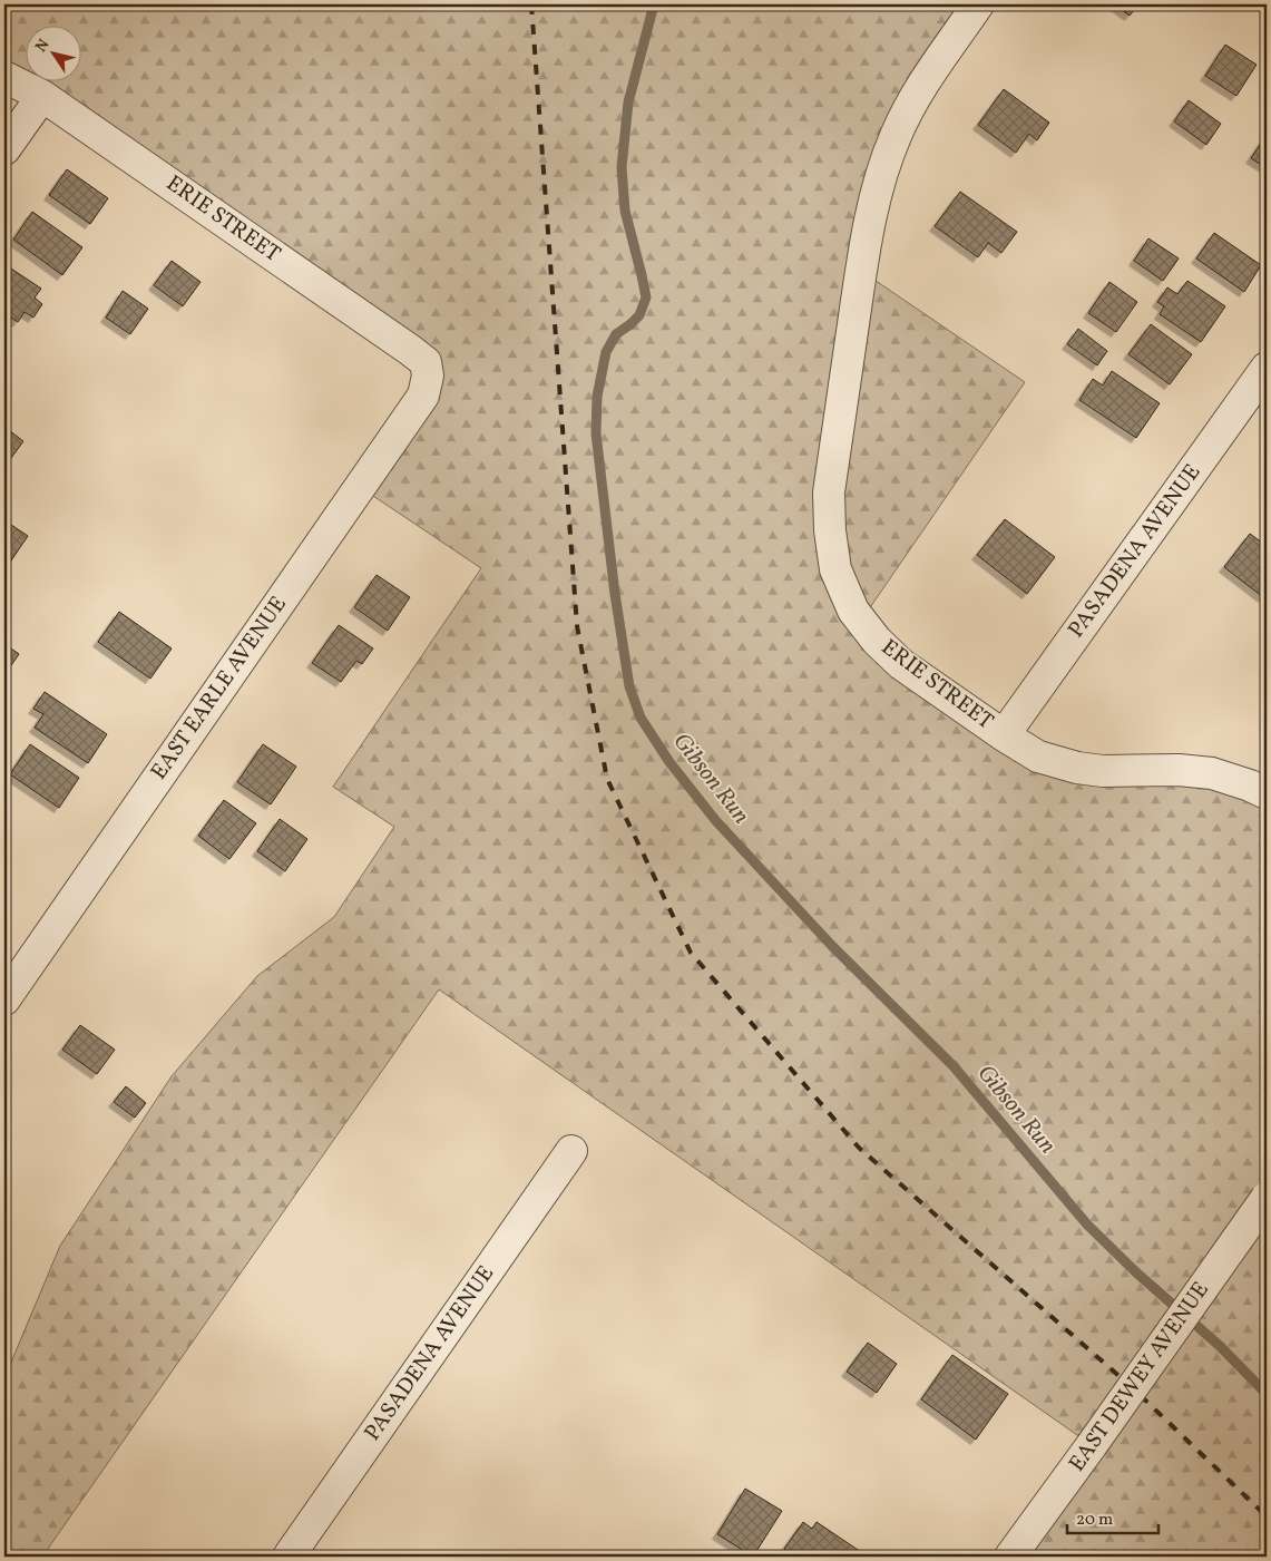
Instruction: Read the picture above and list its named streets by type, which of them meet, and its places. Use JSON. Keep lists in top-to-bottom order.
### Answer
{
  "streets": {
    "street": [
      "ERIE STREET",
      "PASADENA AVENUE",
      "EAST EARLE AVENUE",
      "EAST DEWEY AVENUE"
    ]
  },
  "crossings": [
    ["ERIE STREET", "PASADENA AVENUE"],
    ["ERIE STREET", "EAST EARLE AVENUE"]
  ],
  "water": ["Gibson Run"],
  "scale_bar": "20 m",
  "north": "top left"
}
